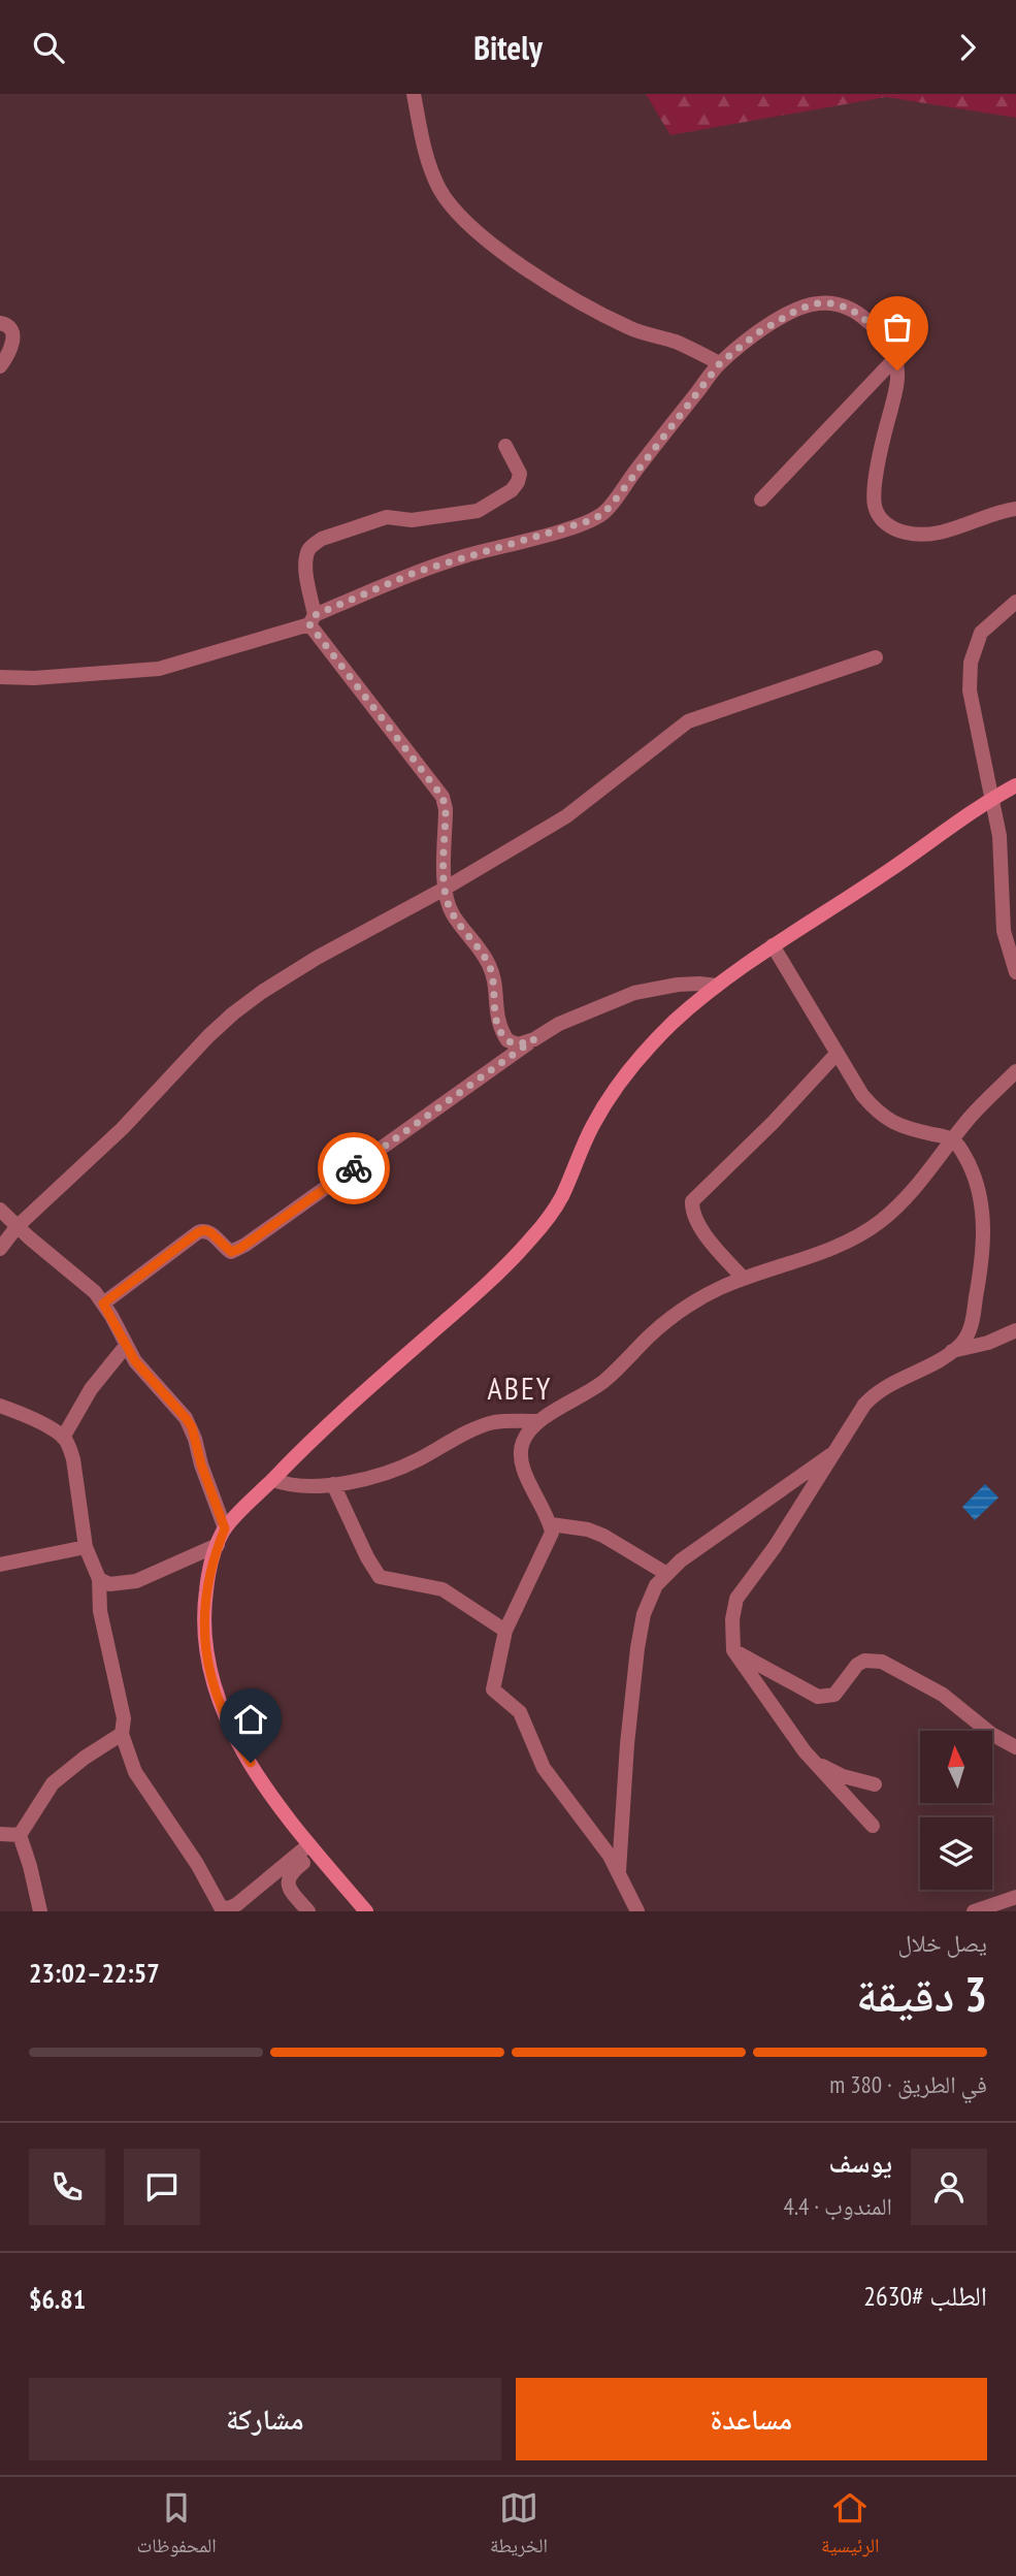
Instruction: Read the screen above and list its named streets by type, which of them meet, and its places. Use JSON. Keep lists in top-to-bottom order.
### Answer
{
  "districts": ["ABEY"],
  "north": "top",
  "page": {
    "header": "Bitely",
    "heading": ["3 دقيقة", "يصل خلال", "22:57–23:02"],
    "panel": [
      "يوسف",
      "المندوب · 4.4",
      "الطلب #2630",
      "$6.81"
    ],
    "bar": "في الطريق · 380 m",
    "buttons": ["مساعدة", "مشاركة"],
    "tabs": ["الرئيسية", "الخريطة", "المحفوظات"]
  }
}
